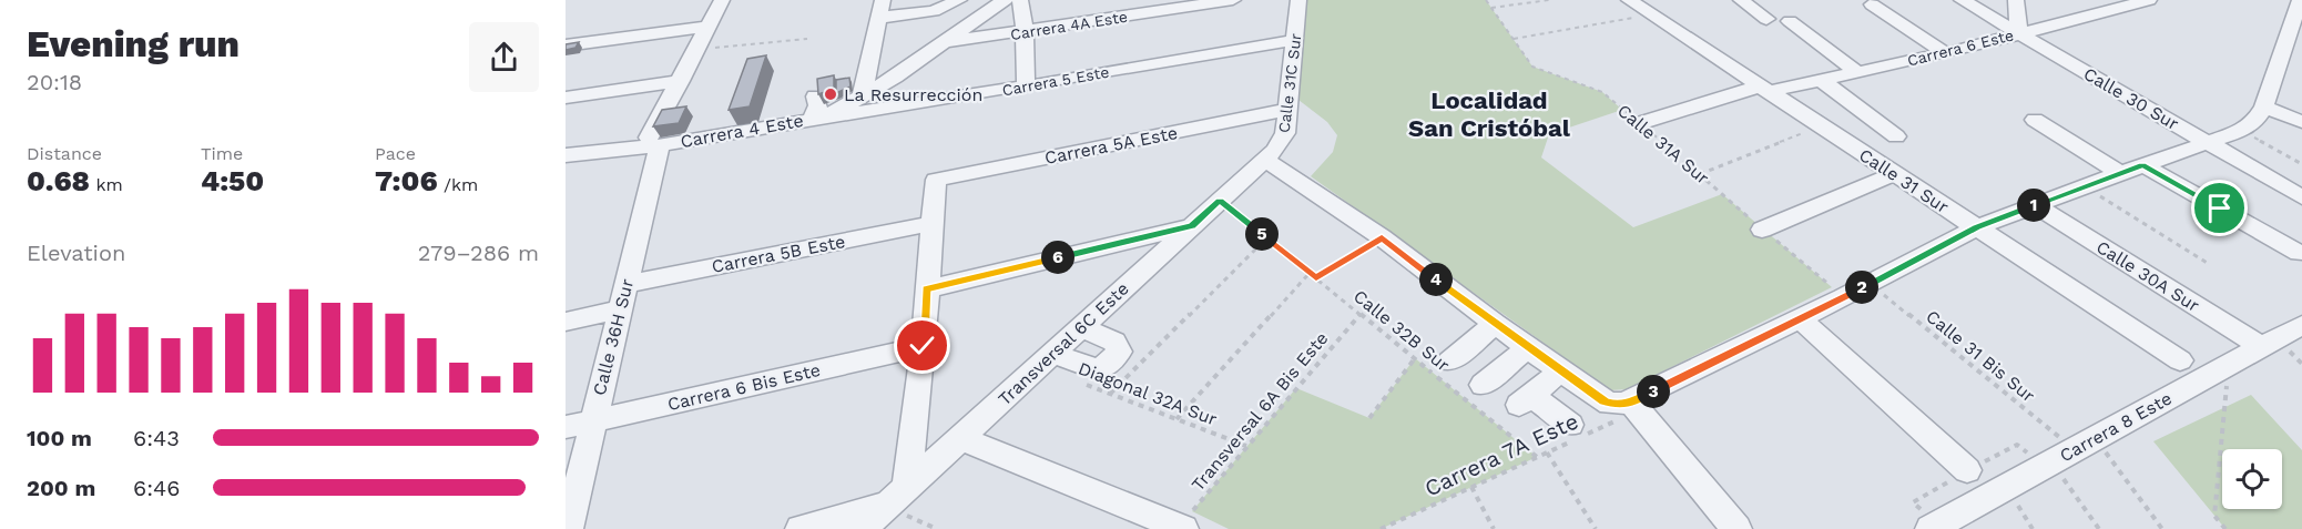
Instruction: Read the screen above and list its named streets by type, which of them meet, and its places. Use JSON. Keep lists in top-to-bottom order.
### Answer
{
  "streets": {
    "street": [
      "Carrera 4A Este",
      "Carrera 6 Este",
      "Carrera 5 Este",
      "Calle 31C Sur",
      "Calle 30 Sur",
      "Carrera 4 Este",
      "Carrera 5A Este",
      "Calle 31 Sur",
      "Carrera 5B Este",
      "Calle 30A Sur",
      "Calle 36H Sur",
      "Transversal 6C Este",
      "Carrera 6 Bis Este",
      "Carrera 8 Este"
    ],
    "path": [
      "Calle 31A Sur",
      "Calle 32B Sur",
      "Calle 31 Bis Sur",
      "Diagonal 32A Sur",
      "Transversal 6A Bis Este",
      "Carrera 7A Este"
    ]
  },
  "crossings": [
    ["Carrera 4A Este", "Carrera 4 Este"],
    ["Carrera 6 Este", "Calle 30 Sur"],
    ["Carrera 6 Este", "Calle 31A Sur"],
    ["Carrera 6 Este", "Calle 31 Sur"],
    ["Carrera 5 Este", "Calle 31C Sur"],
    ["Carrera 5 Este", "Carrera 4 Este"],
    ["Calle 31C Sur", "Carrera 5A Este"],
    ["Calle 31C Sur", "Transversal 6C Este"],
    ["Carrera 4 Este", "Calle 36H Sur"],
    ["Carrera 5A Este", "Carrera 5B Este"],
    ["Carrera 5B Este", "Calle 36H Sur"],
    ["Calle 30A Sur", "Carrera 8 Este"],
    ["Calle 32B Sur", "Transversal 6C Este"],
    ["Calle 32B Sur", "Transversal 6A Bis Este"],
    ["Calle 32B Sur", "Carrera 7A Este"],
    ["Calle 36H Sur", "Carrera 6 Bis Este"],
    ["Calle 31 Bis Sur", "Carrera 8 Este"],
    ["Diagonal 32A Sur", "Transversal 6A Bis Este"]
  ],
  "districts": ["Localidad San Cristóbal"],
  "places": ["La Resurrección"],
  "page": {
    "heading": ["Evening run", "20:18"],
    "stats": [
      ["Distance", "0.68 km"],
      ["Time", "4:50"],
      ["Pace", "7:06 /km"]
    ],
    "pins": [
      "1",
      "5",
      "6",
      "4",
      "2",
      "3"
    ],
    "chart": ["Elevation", "279–286 m"],
    "list": [
      {
        "name": "100 m",
        "note": "6:43"
      },
      {
        "name": "200 m",
        "note": "6:46"
      }
    ]
  }
}
